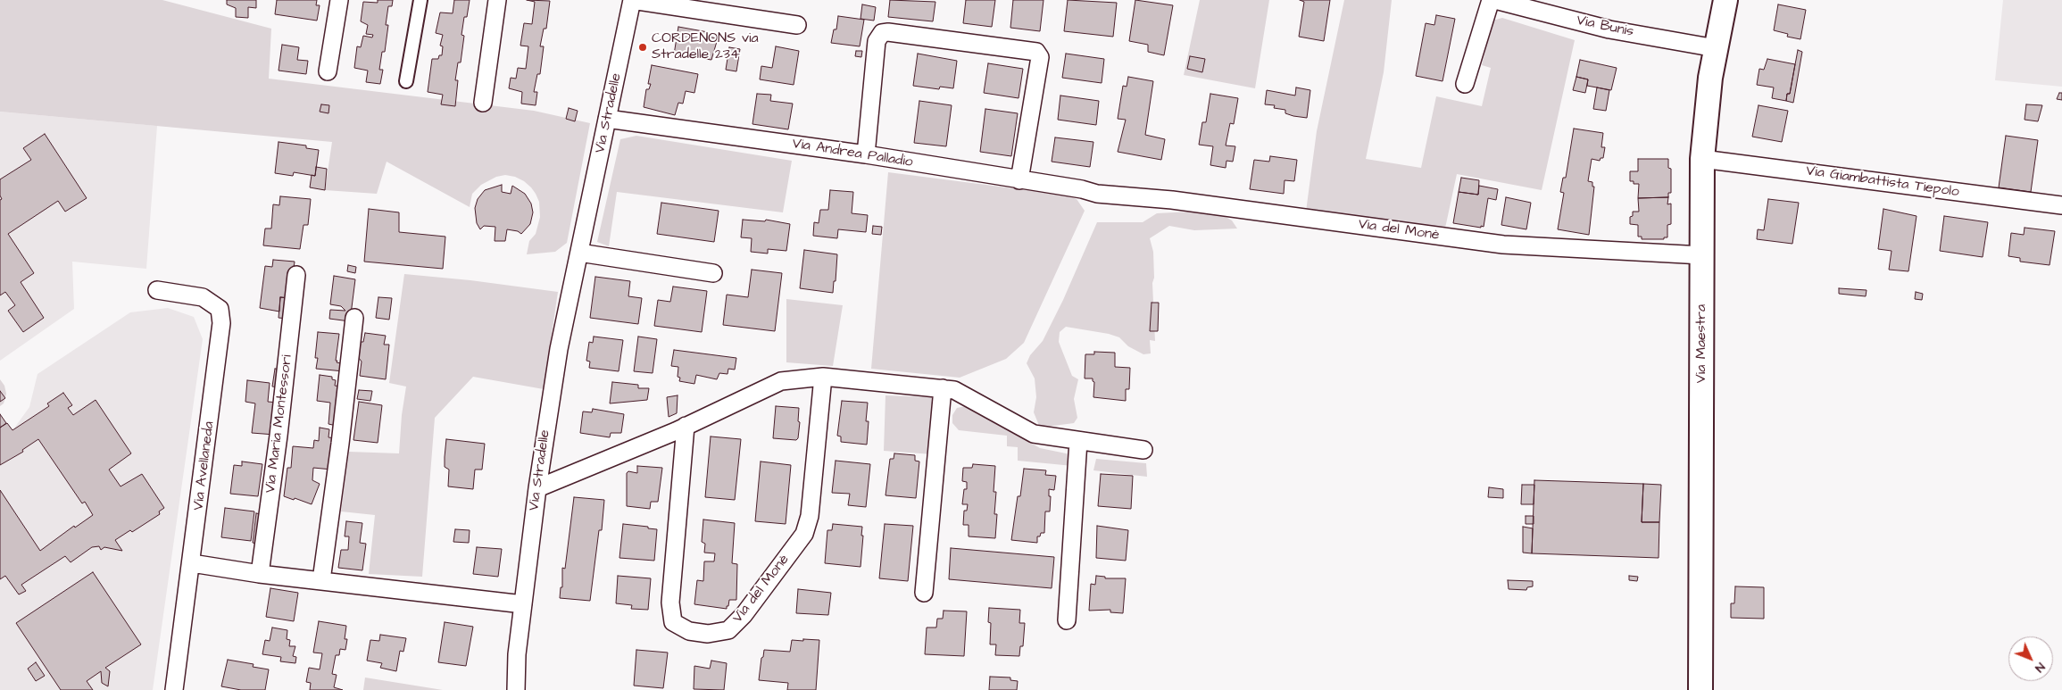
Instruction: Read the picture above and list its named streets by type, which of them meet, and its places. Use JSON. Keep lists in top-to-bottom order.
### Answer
{
  "streets": {
    "main road": ["Via Maestra"],
    "street": [
      "Via Bunis",
      "Via Stradelle",
      "Via Andrea Palladio",
      "Via Giambattista Tiepolo",
      "Via del Monè",
      "Via Maria Montessori",
      "Via Avellaneda"
    ]
  },
  "crossings": [
    ["Via Bunis", "Via Maestra"],
    ["Via Stradelle", "Via Andrea Palladio"],
    ["Via Andrea Palladio", "Via del Monè"],
    ["Via Giambattista Tiepolo", "Via Maestra"],
    ["Via del Monè", "Via Maestra"]
  ],
  "places": ["CORDENONS via Stradelle 234"],
  "north": "bottom right"
}
